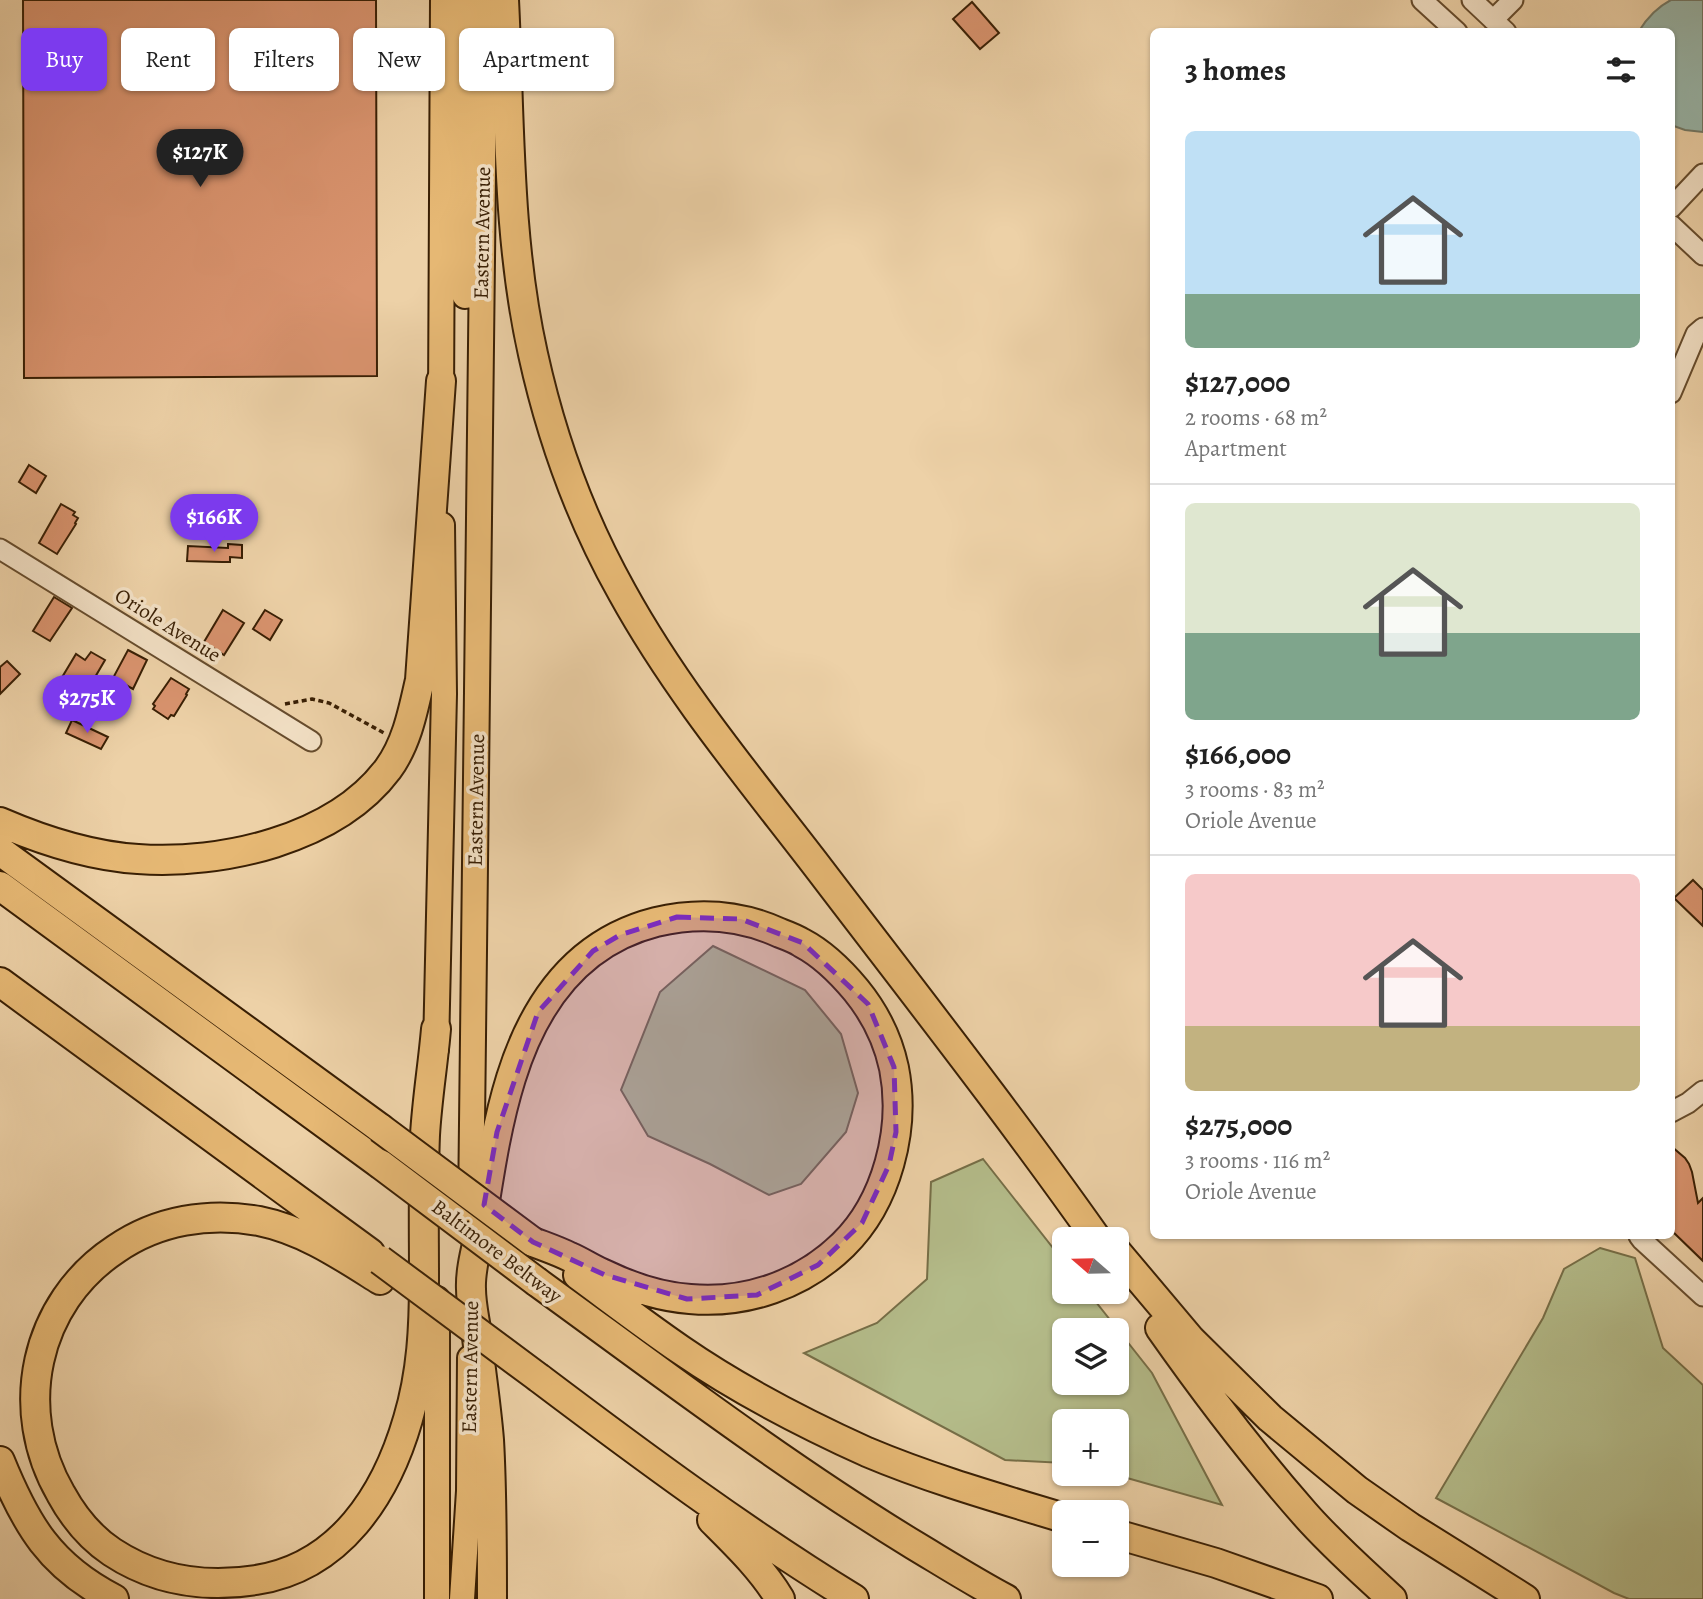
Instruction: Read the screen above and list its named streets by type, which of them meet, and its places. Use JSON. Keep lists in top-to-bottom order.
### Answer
{
  "streets": {
    "highway": ["Baltimore Beltway"],
    "main road": ["Eastern Avenue"],
    "street": ["Oriole Avenue"]
  },
  "north": "left",
  "page": {
    "chip": [
      "Buy",
      "Rent",
      "Filters",
      "New",
      "Apartment"
    ],
    "heading": "3 homes",
    "list": [
      {
        "name": "$127,000",
        "note": "2 rooms · 68 m² · Apartment"
      },
      {
        "name": "$166,000",
        "note": "3 rooms · 83 m² · Oriole Avenue"
      },
      {
        "name": "$275,000",
        "note": "3 rooms · 116 m² · Oriole Avenue"
      }
    ],
    "price": ["$127K", "$166K", "$275K"],
    "map_buttons": ["+", "−"]
  }
}
